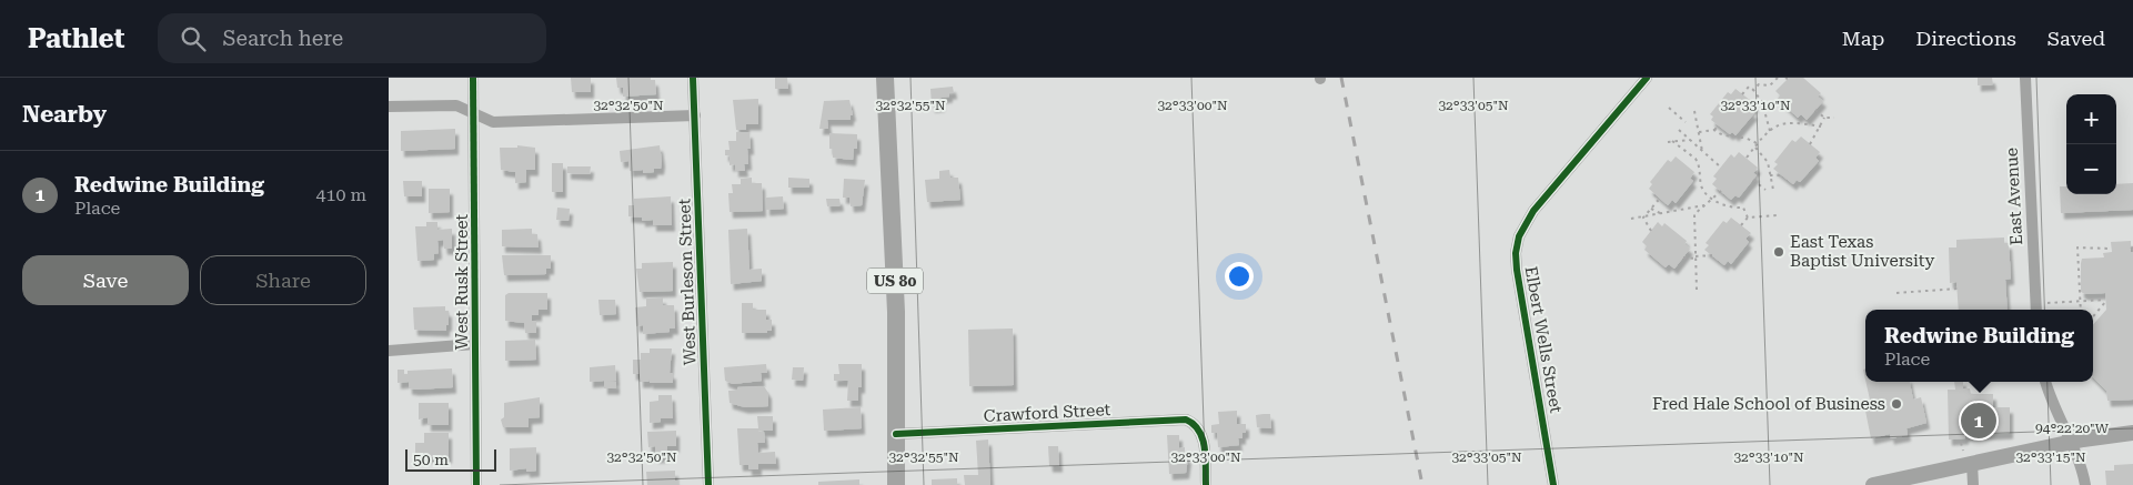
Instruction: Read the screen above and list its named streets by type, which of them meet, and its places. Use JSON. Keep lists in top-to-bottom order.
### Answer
{
  "streets": {
    "highway": ["US 80"],
    "street": [
      "East Avenue",
      "West Rusk Street",
      "West Burleson Street",
      "Elbert Wells Street",
      "Crawford Street"
    ]
  },
  "crossings": [
    ["US 80", "Crawford Street"]
  ],
  "places": ["East Texas Baptist University", "Fred Hale School of Business"],
  "scale_bar": "50 m",
  "page": {
    "header": "Pathlet",
    "search": "Search here",
    "nav": ["Map", "Directions", "Saved"],
    "heading": "Nearby",
    "map_buttons": ["+", "−"],
    "list": [
      {
        "mark": "1",
        "name": "Redwine Building",
        "note": "Place",
        "value": "410 m"
      }
    ],
    "buttons": ["Save", "Share"],
    "popup": ["Redwine Building", "Place"],
    "pins": "1",
    "scale": "50 m"
  },
  "coordinates": [
    "32°32'50\"N",
    "32°32'55\"N",
    "32°33'00\"N",
    "32°33'05\"N",
    "32°33'10\"N",
    "94°22'20\"W",
    "32°33'15\"N"
  ]
}
